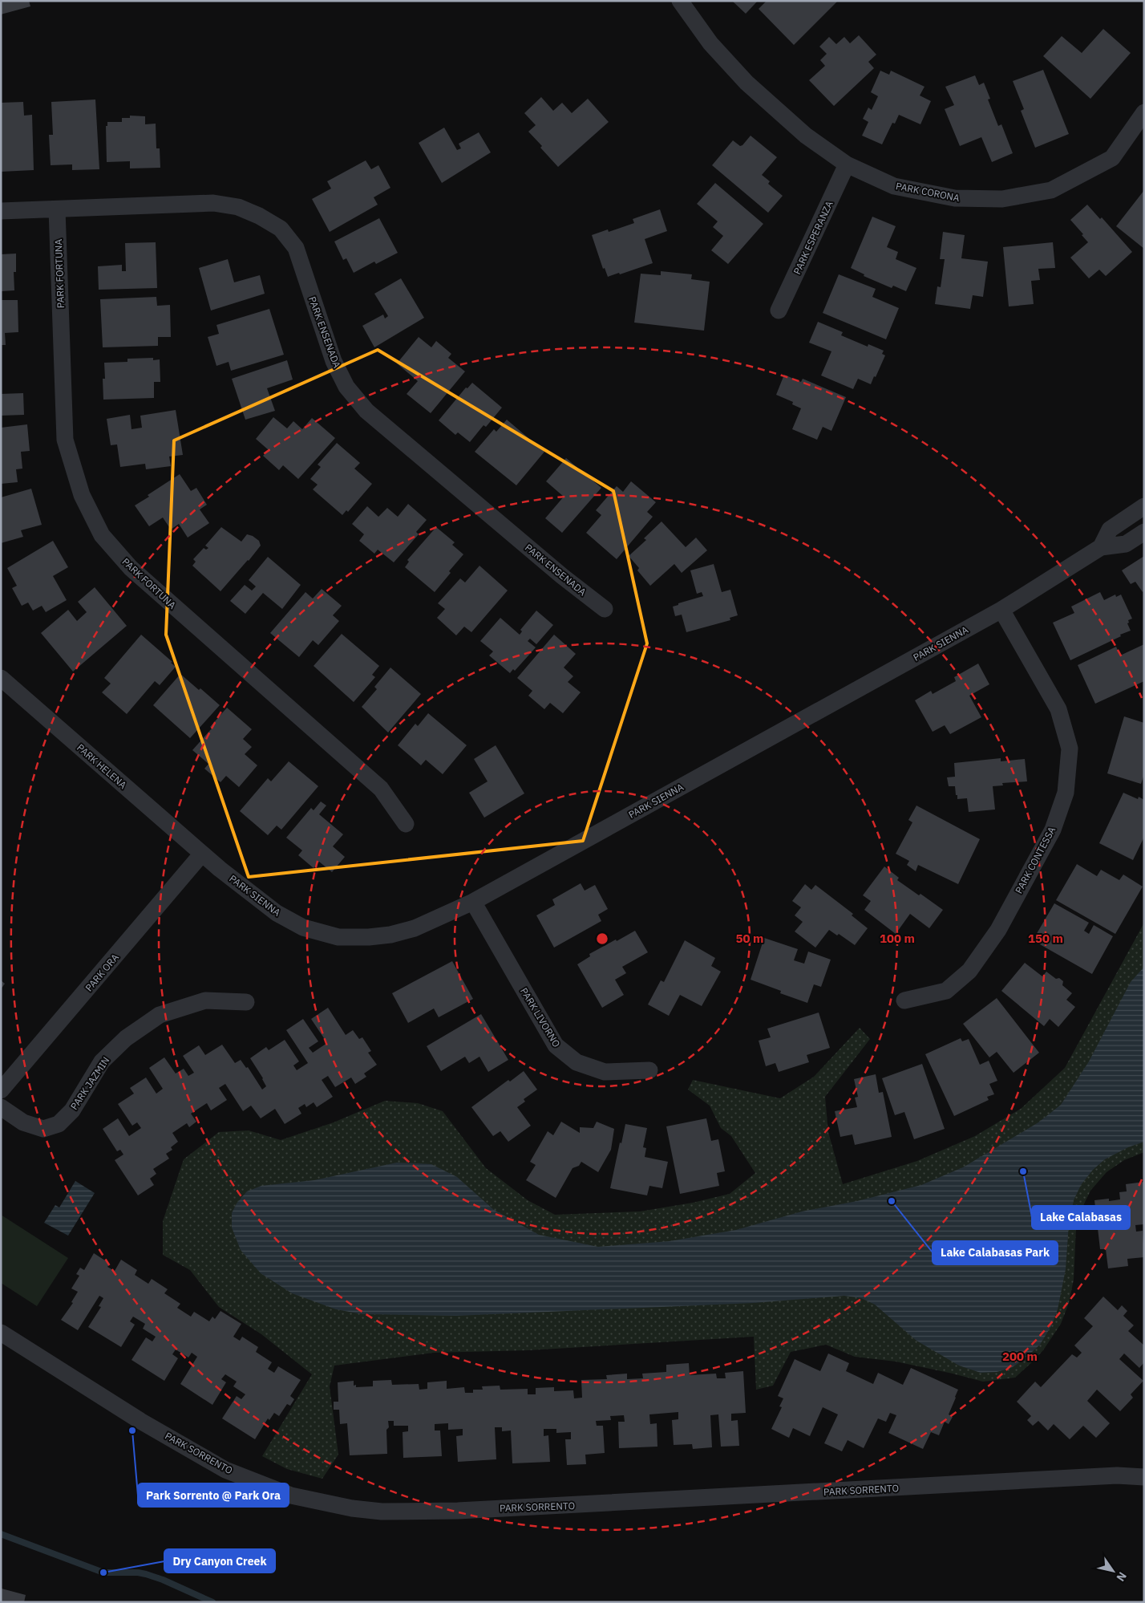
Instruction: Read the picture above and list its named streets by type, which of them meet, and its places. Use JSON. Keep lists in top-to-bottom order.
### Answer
{
  "streets": {
    "street": [
      "PARK CORONA",
      "PARK ESPERANZA",
      "PARK FORTUNA",
      "PARK ENSENADA",
      "PARK SIENNA",
      "PARK HELENA",
      "PARK CONTESSA",
      "PARK ORA",
      "PARK LIVORNO",
      "PARK JAZMIN",
      "PARK SORRENTO"
    ]
  },
  "crossings": [
    ["PARK CORONA", "PARK ESPERANZA"],
    ["PARK FORTUNA", "PARK ENSENADA"],
    ["PARK SIENNA", "PARK HELENA"],
    ["PARK SIENNA", "PARK CONTESSA"],
    ["PARK SIENNA", "PARK ORA"],
    ["PARK SIENNA", "PARK LIVORNO"],
    ["PARK HELENA", "PARK ORA"]
  ],
  "places": [
    "Lake Calabasas",
    "Lake Calabasas Park",
    "Park Sorrento @ Park Ora",
    "Dry Canyon Creek"
  ],
  "north": "bottom right",
  "rings": [
    "50 m",
    "100 m",
    "150 m",
    "200 m"
  ]
}
